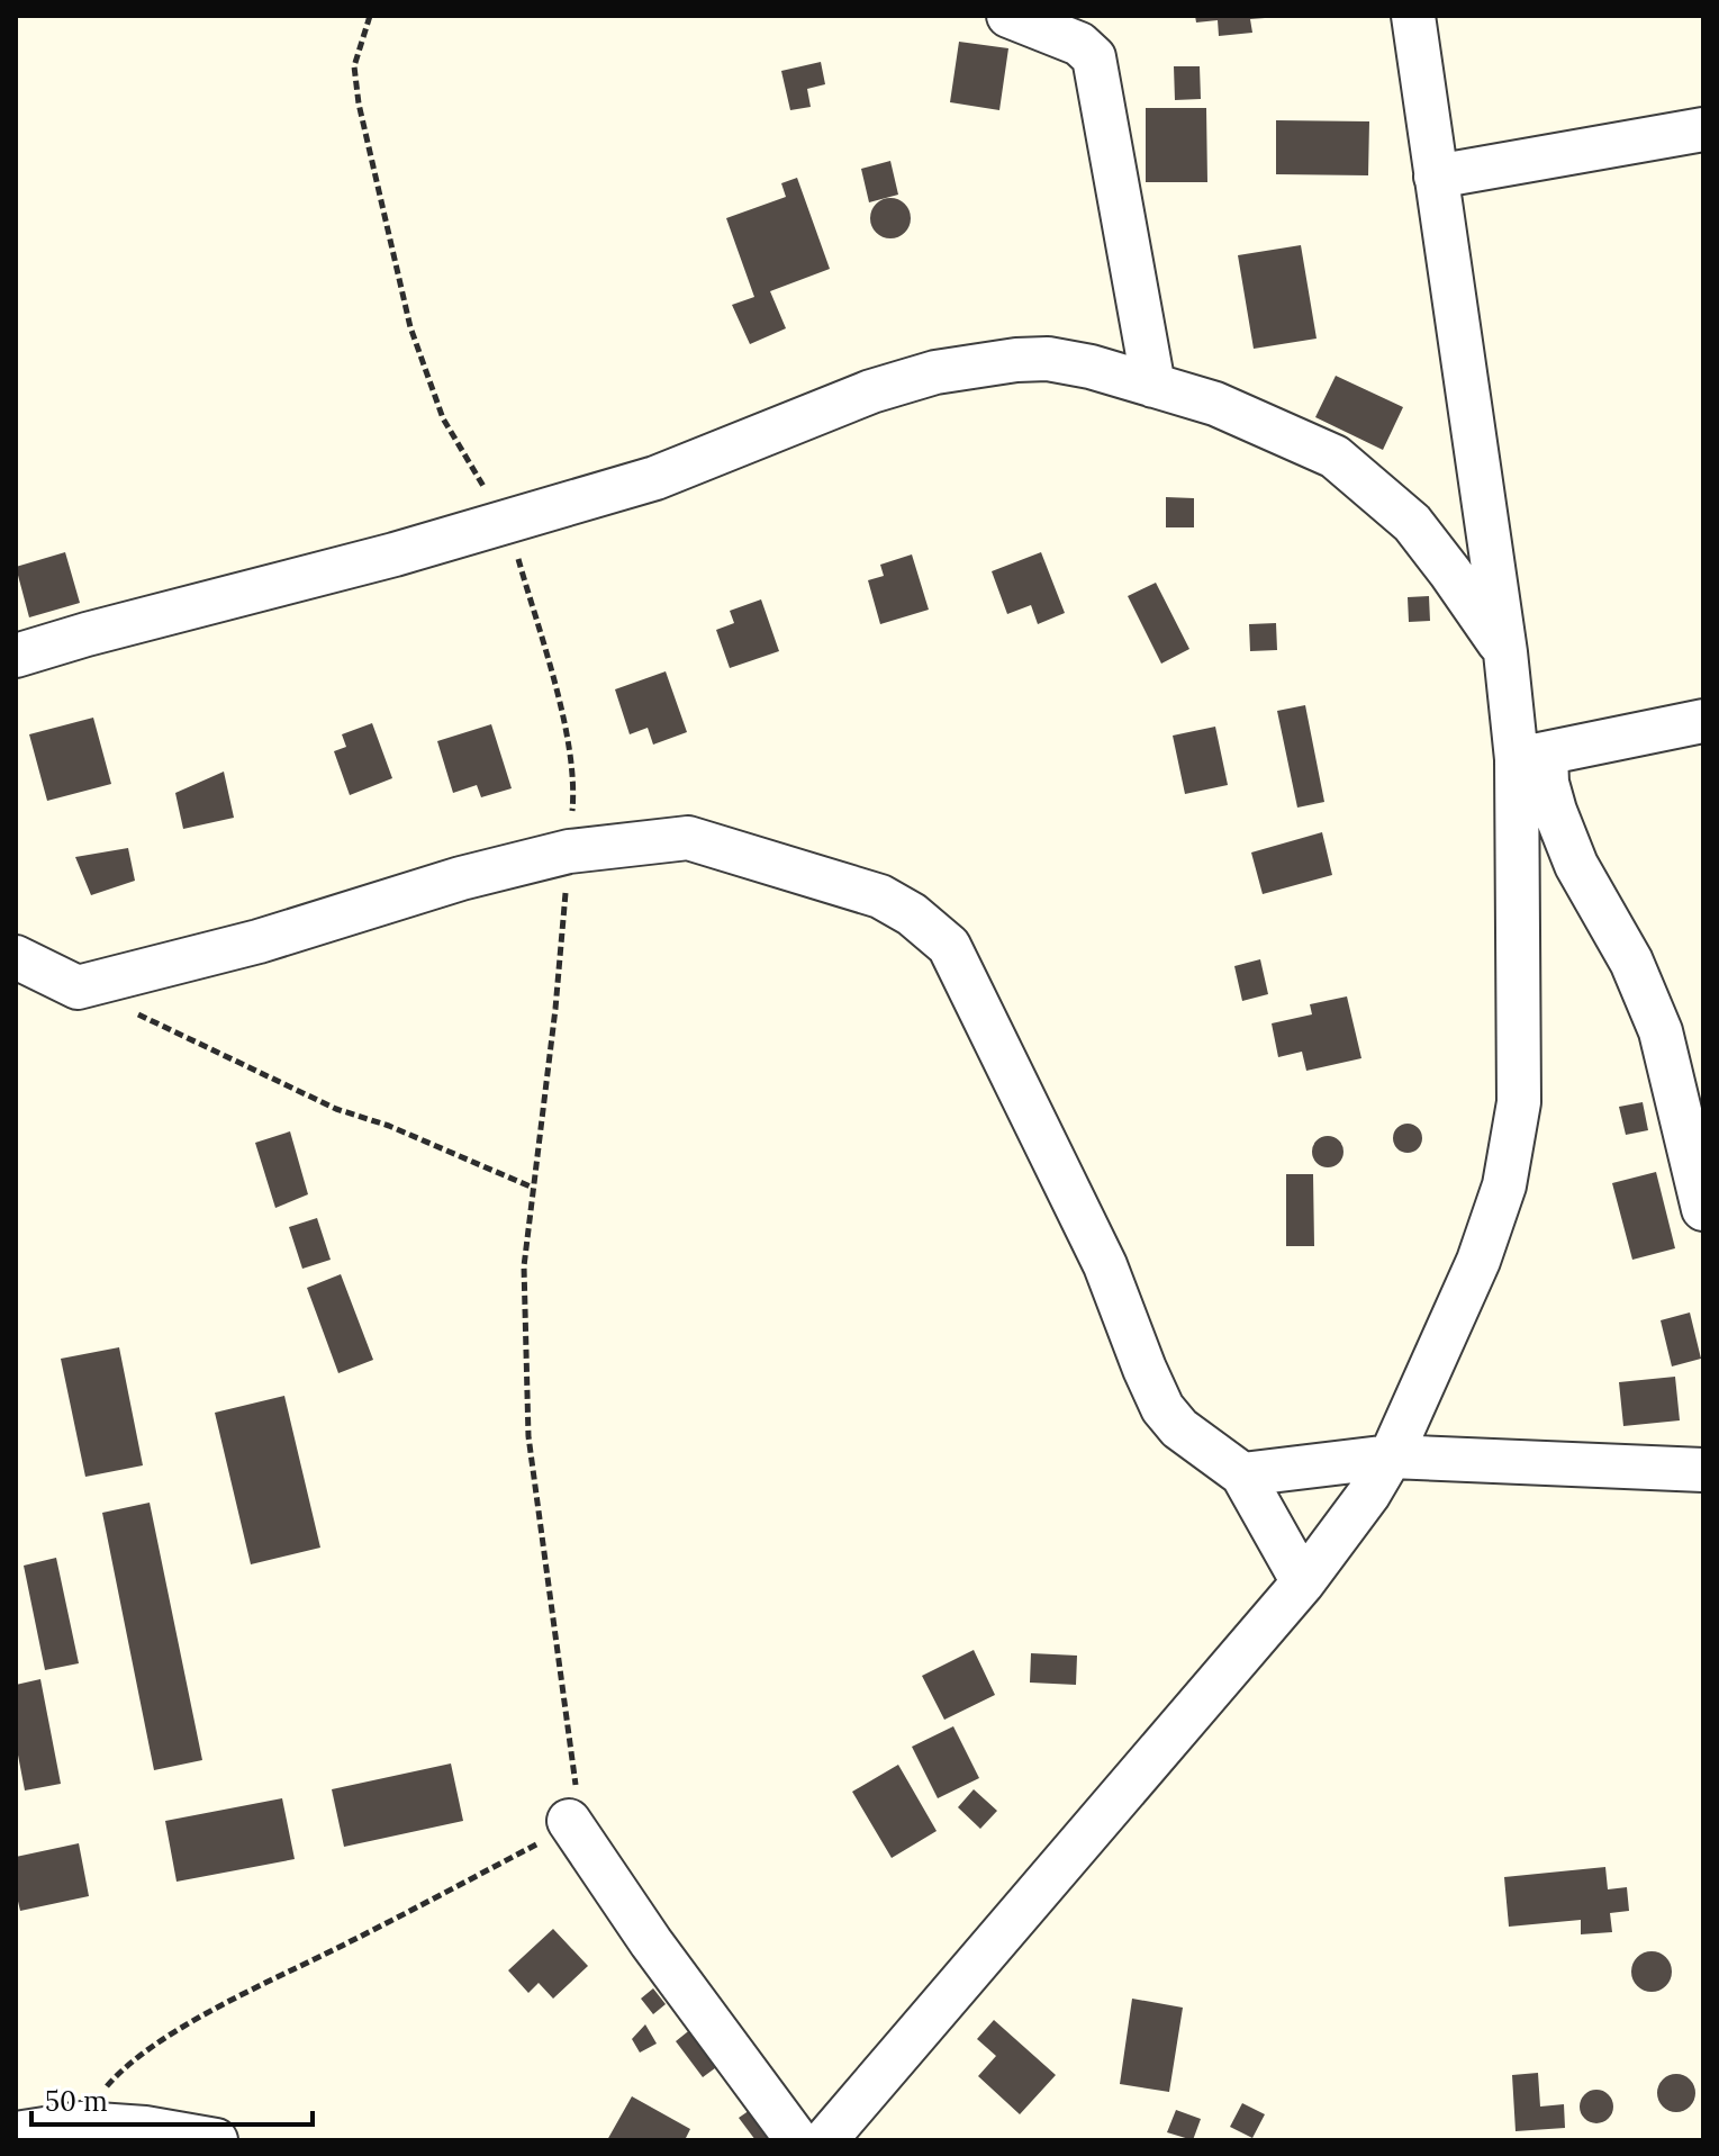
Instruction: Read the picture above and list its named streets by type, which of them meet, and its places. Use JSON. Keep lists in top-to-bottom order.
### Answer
{
  "scale_bar": "50 m"
}
